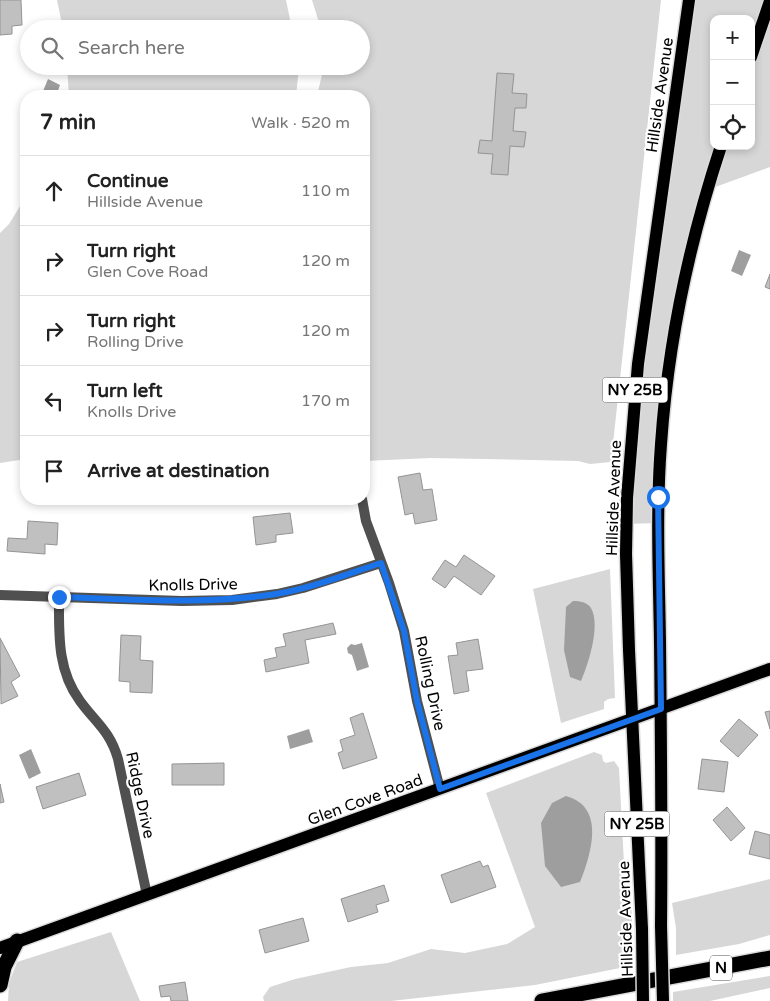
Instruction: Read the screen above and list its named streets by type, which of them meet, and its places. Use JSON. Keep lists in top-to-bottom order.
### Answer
{
  "streets": {
    "highway": ["N"],
    "main road": ["Hillside Avenue", "NY 25B", "Glen Cove Road"],
    "street": ["Knolls Drive", "Rolling Drive", "Ridge Drive"]
  },
  "crossings": [
    ["Hillside Avenue", "Glen Cove Road"],
    ["NY 25B", "Glen Cove Road"],
    ["Knolls Drive", "Rolling Drive"],
    ["Knolls Drive", "Ridge Drive"],
    ["Rolling Drive", "Glen Cove Road"],
    ["Ridge Drive", "Glen Cove Road"]
  ],
  "page": {
    "map_buttons": ["+", "−"],
    "search": "Search here",
    "heading": ["7 min", "Walk · 520 m"],
    "list": [
      ["Continue", "Hillside Avenue", "110 m"],
      ["Turn right", "Glen Cove Road", "120 m"],
      ["Turn right", "Rolling Drive", "120 m"],
      ["Turn left", "Knolls Drive", "170 m"],
      "Arrive at destination"
    ]
  }
}
